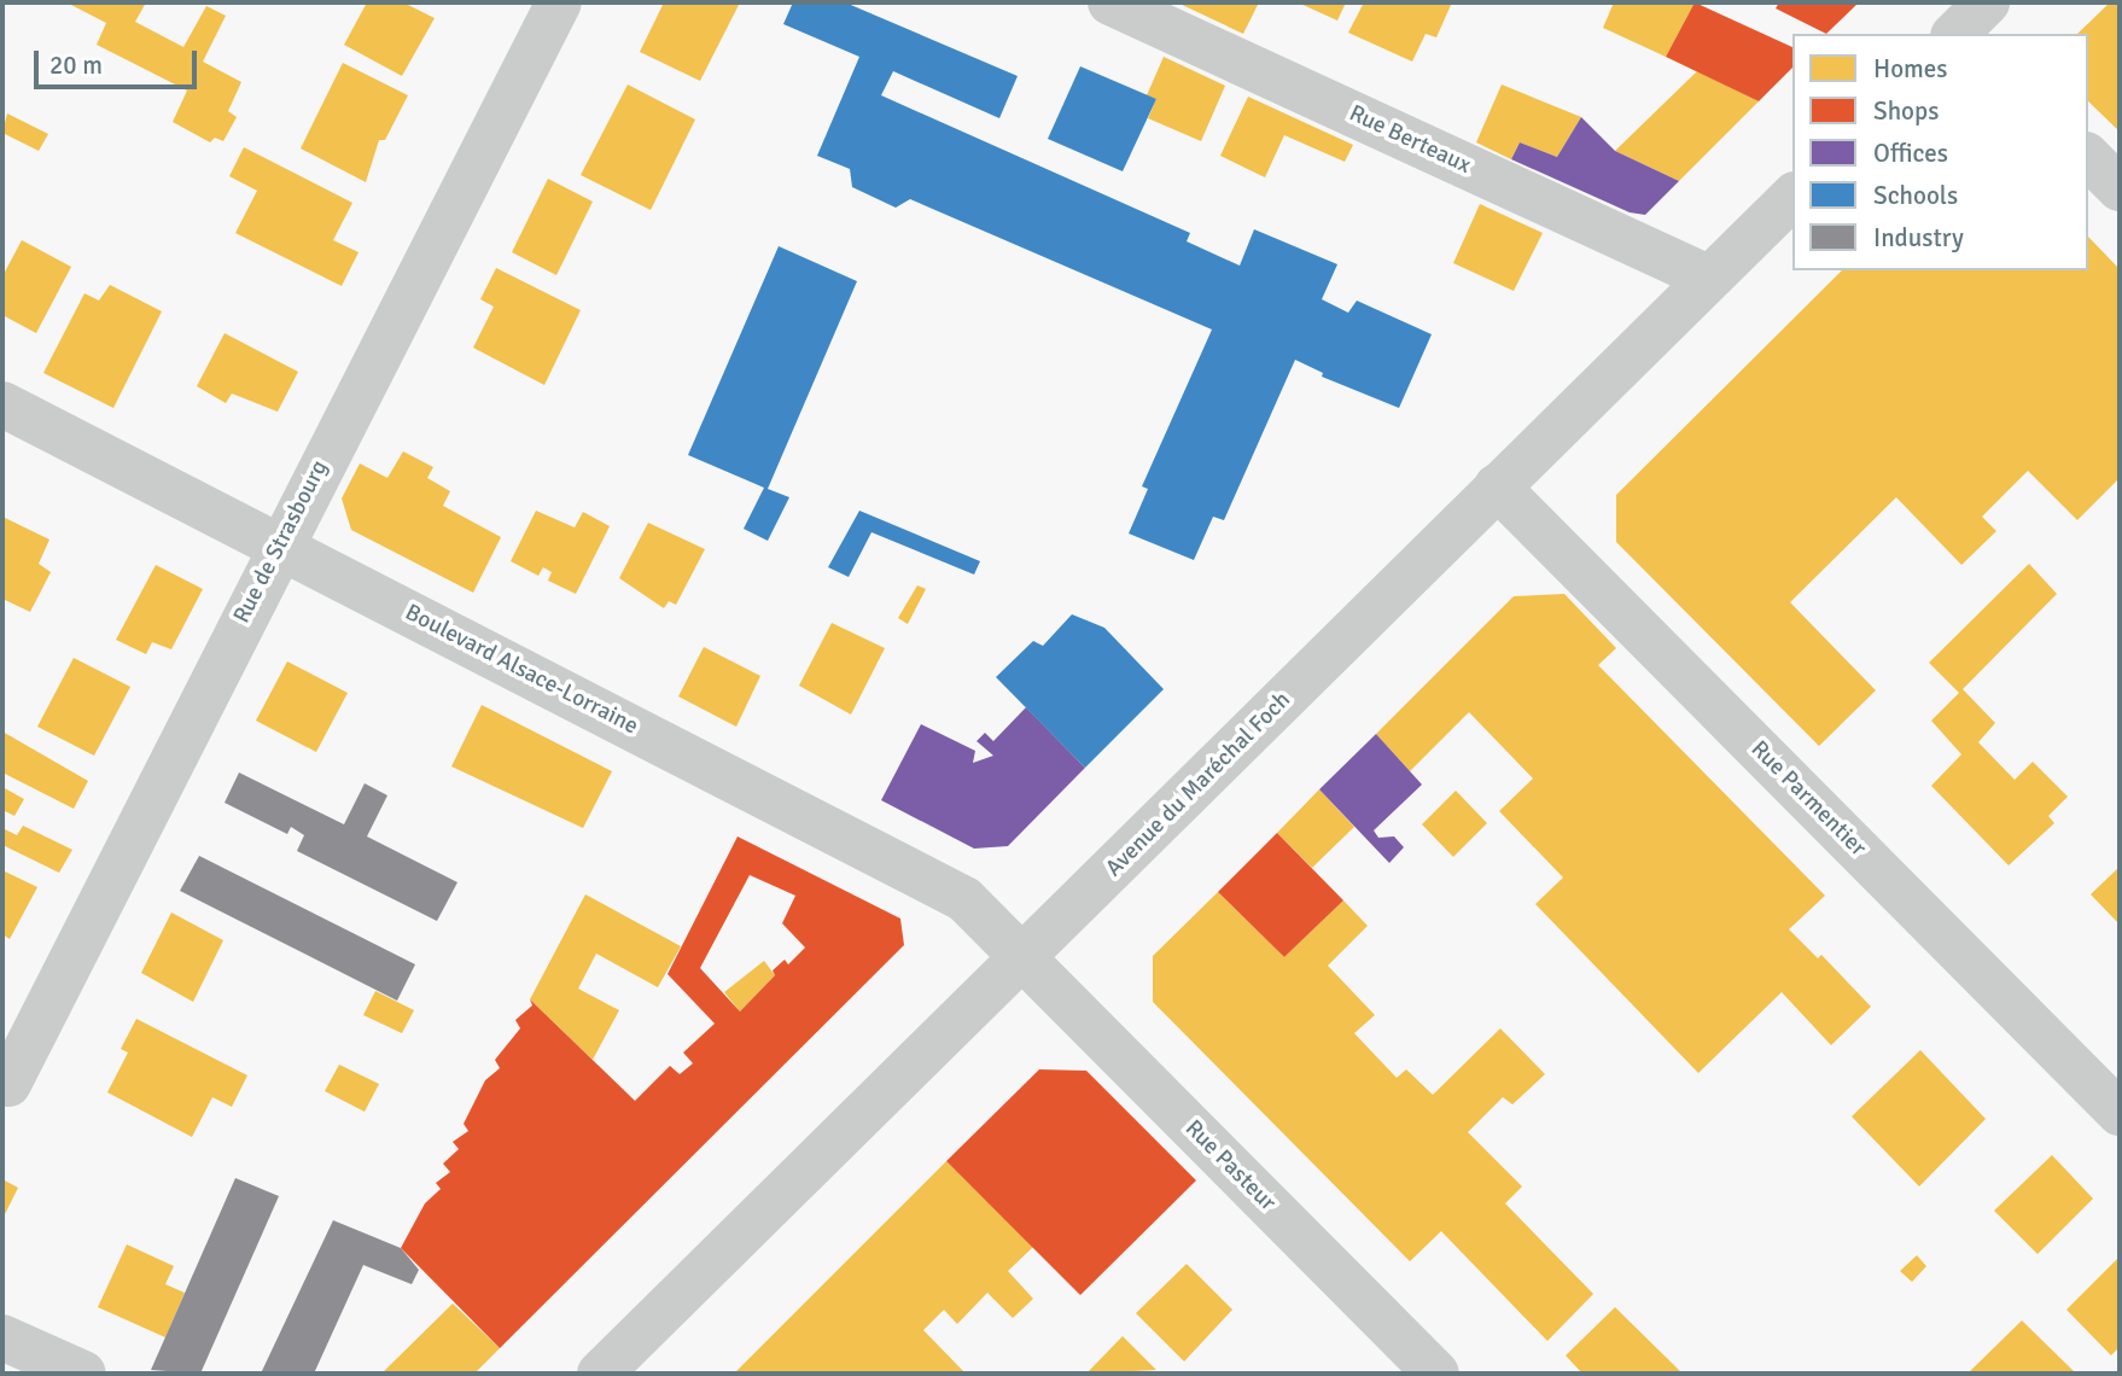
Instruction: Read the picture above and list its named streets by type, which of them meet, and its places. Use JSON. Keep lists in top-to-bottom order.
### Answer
{
  "streets": {
    "street": [
      "Rue Berteaux",
      "Rue de Strasbourg",
      "Boulevard Alsace-Lorraine",
      "Avenue du Maréchal Foch",
      "Rue Parmentier",
      "Rue Pasteur"
    ]
  },
  "crossings": [
    ["Rue Berteaux", "Avenue du Maréchal Foch"],
    ["Rue de Strasbourg", "Boulevard Alsace-Lorraine"],
    ["Boulevard Alsace-Lorraine", "Avenue du Maréchal Foch"],
    ["Boulevard Alsace-Lorraine", "Rue Pasteur"],
    ["Avenue du Maréchal Foch", "Rue Parmentier"],
    ["Avenue du Maréchal Foch", "Rue Pasteur"]
  ],
  "legend": [
    "Homes",
    "Shops",
    "Offices",
    "Schools",
    "Industry"
  ],
  "scale_bar": "20 m"
}
